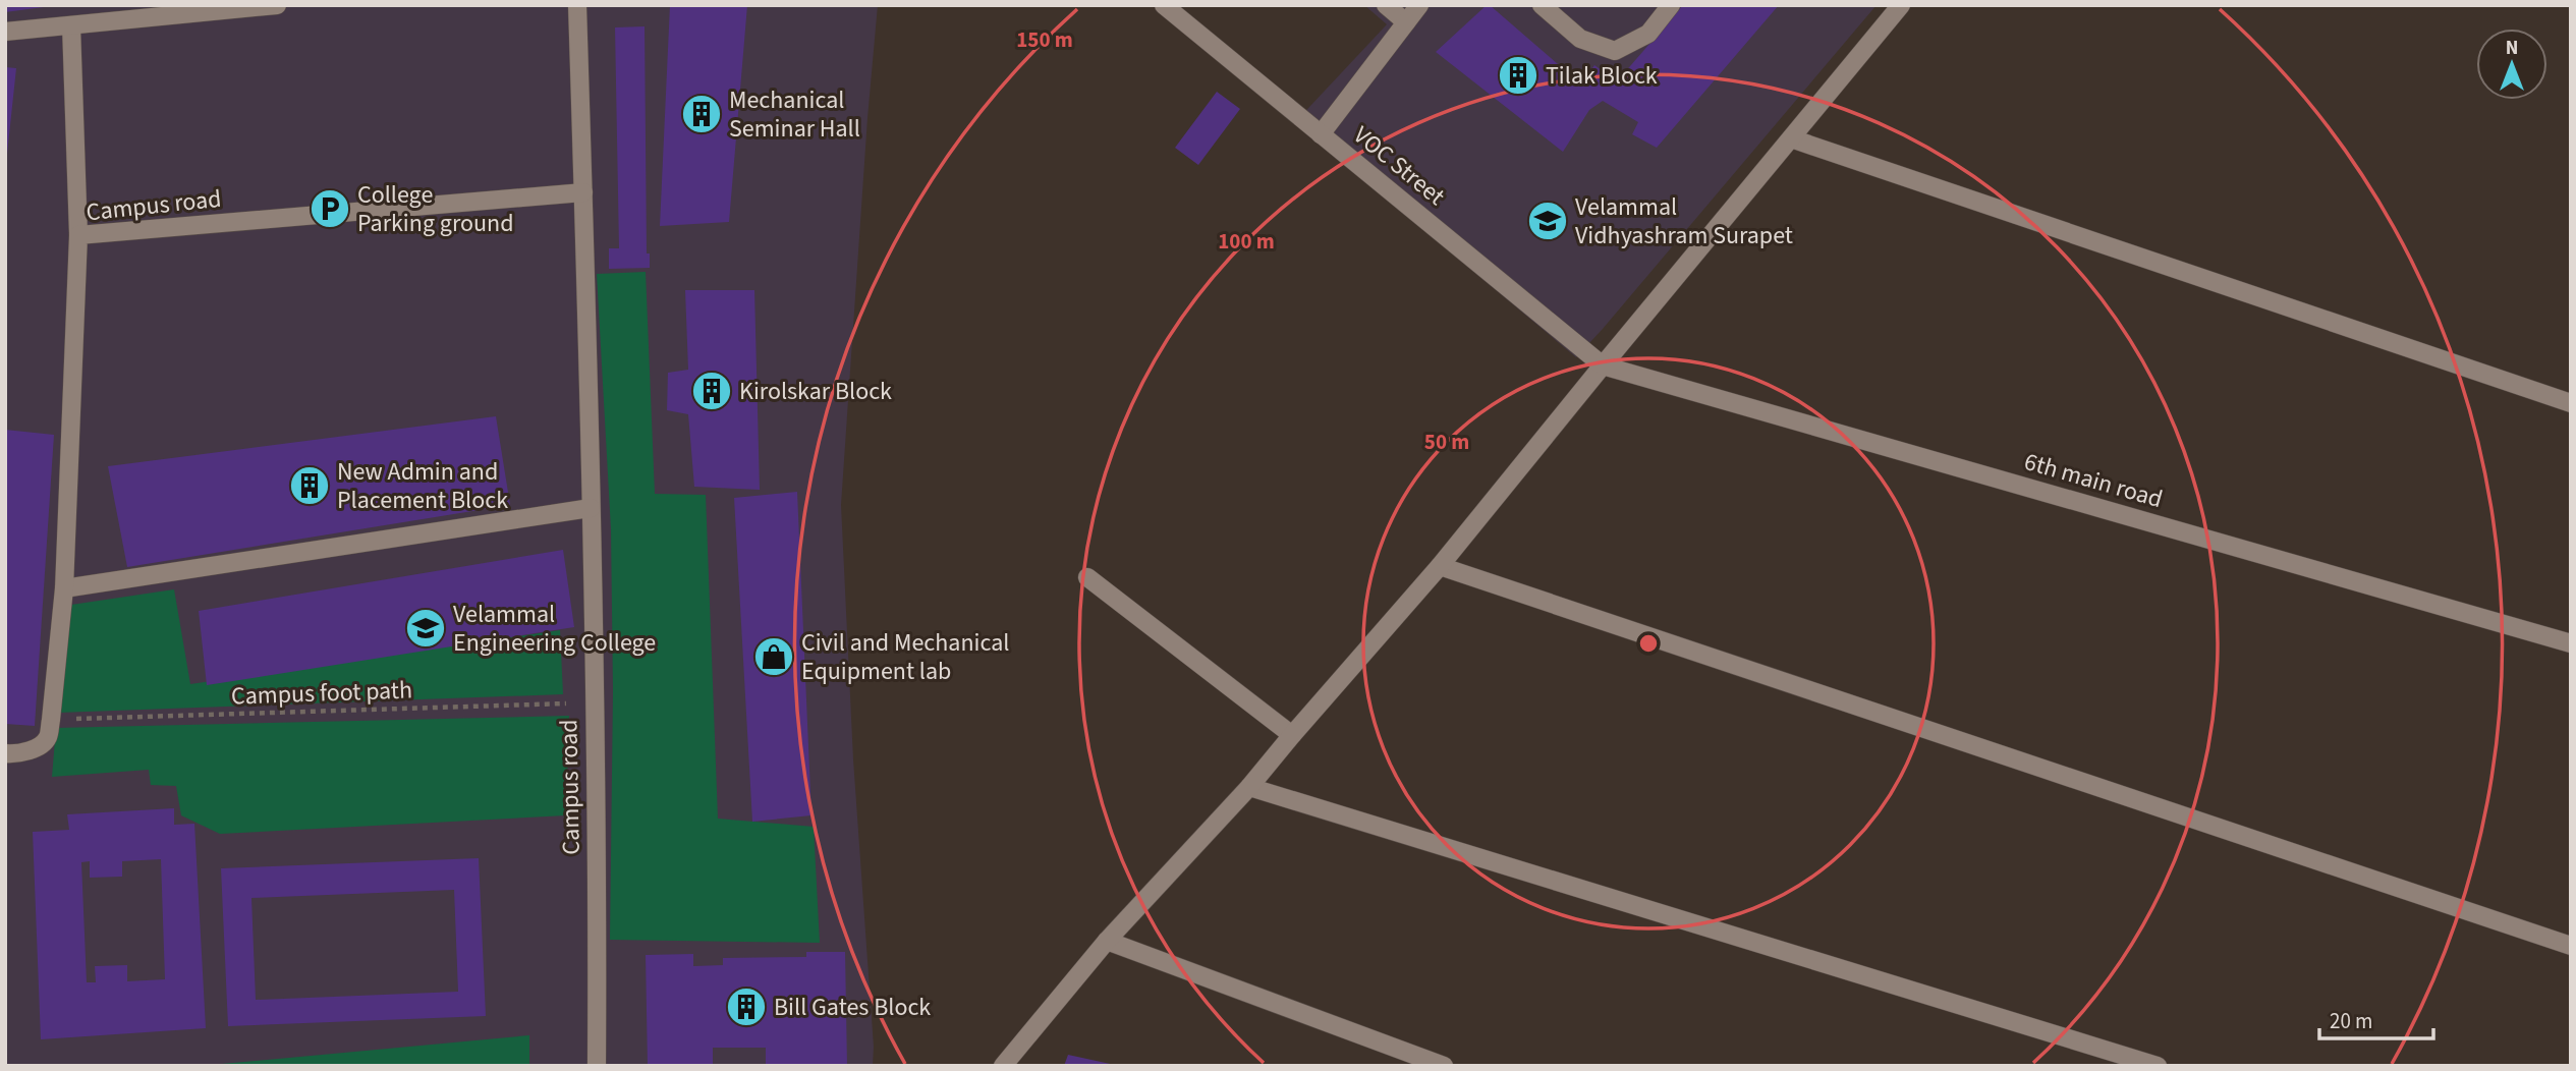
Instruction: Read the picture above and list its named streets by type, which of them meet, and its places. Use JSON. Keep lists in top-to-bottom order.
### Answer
{
  "streets": {
    "street": ["VOC Street", "Campus road", "6th main road"],
    "path": ["Campus foot path"]
  },
  "crossings": [
    ["VOC Street", "6th main road"],
    ["Campus road", "Campus foot path"]
  ],
  "places": {
    "building": [
      "Tilak Block",
      "Mechanical Seminar Hall",
      "Kirolskar Block",
      "New Admin and Placement Block",
      "Bill Gates Block"
    ],
    "parking": ["College Parking ground"],
    "school or university": ["Velammal Vidhyashram Surapet", "Velammal Engineering College"],
    "shop": ["Civil and Mechanical Equipment lab"]
  },
  "scale_bar": "20 m",
  "north": "top",
  "rings": ["150 m", "100 m", "50 m"]
}
